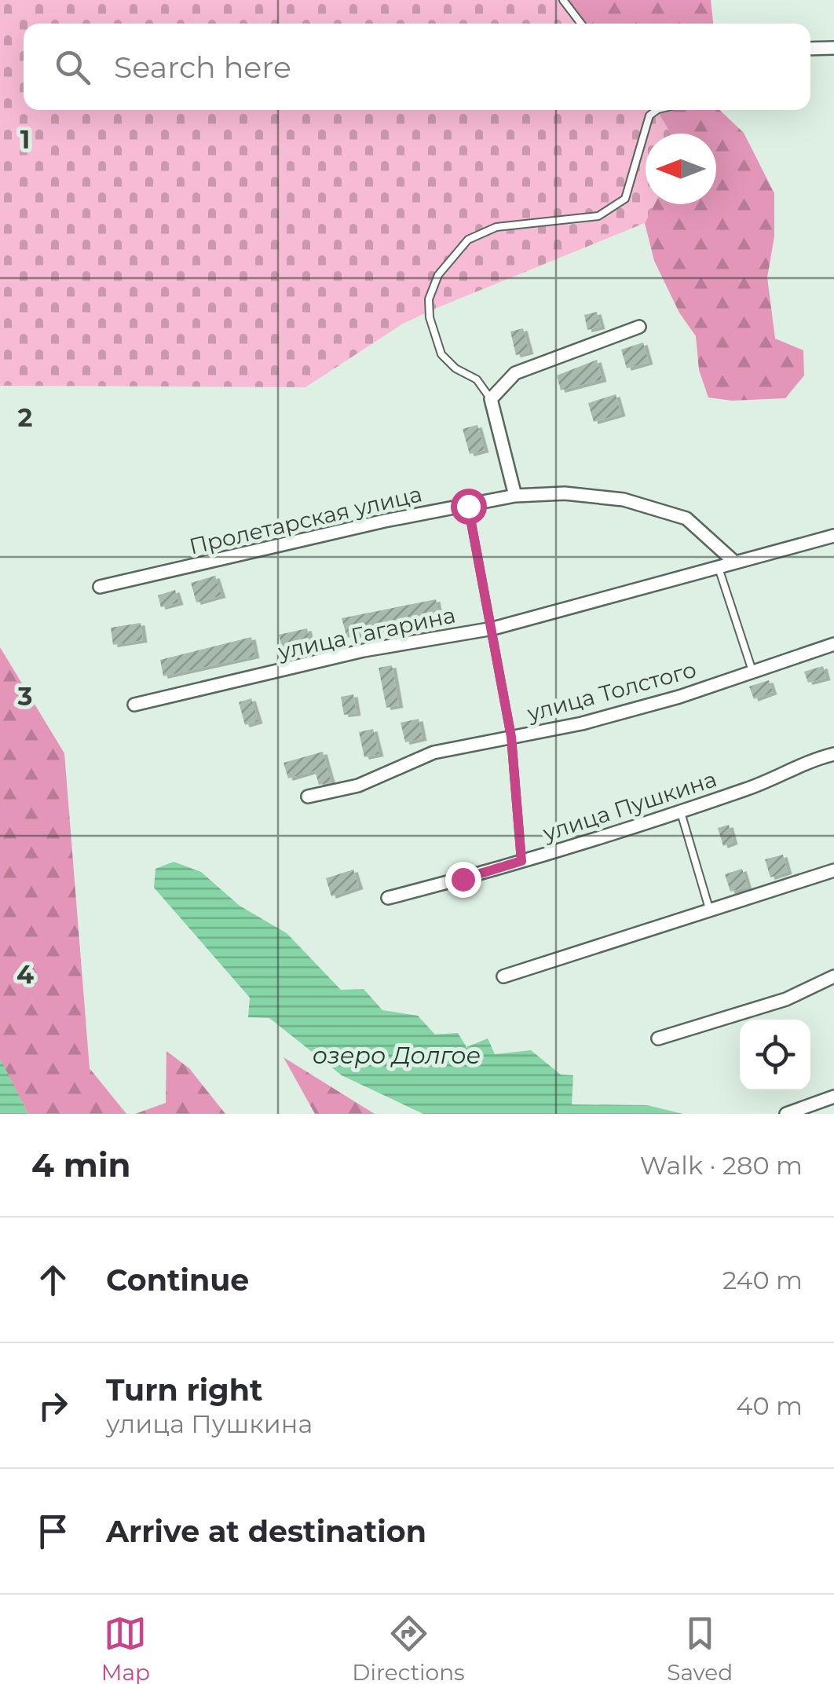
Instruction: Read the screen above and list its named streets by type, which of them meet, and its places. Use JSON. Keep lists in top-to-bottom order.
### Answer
{
  "streets": {
    "street": [
      "Пролетарская улица",
      "улица Гагарина",
      "улица Толстого",
      "улица Пушкина"
    ]
  },
  "crossings": [
    ["Пролетарская улица", "улица Гагарина"]
  ],
  "water": ["озеро Долгое"],
  "north": "left",
  "page": {
    "search": "Search here",
    "heading": ["4 min", "Walk · 280 m"],
    "list": [
      ["Continue", "240 m"],
      ["Turn right", "улица Пушкина", "40 m"],
      "Arrive at destination"
    ],
    "nav": ["Map", "Directions", "Saved"]
  },
  "grid": {
    "rows": [
      "1",
      "2",
      "3",
      "4"
    ]
  }
}
